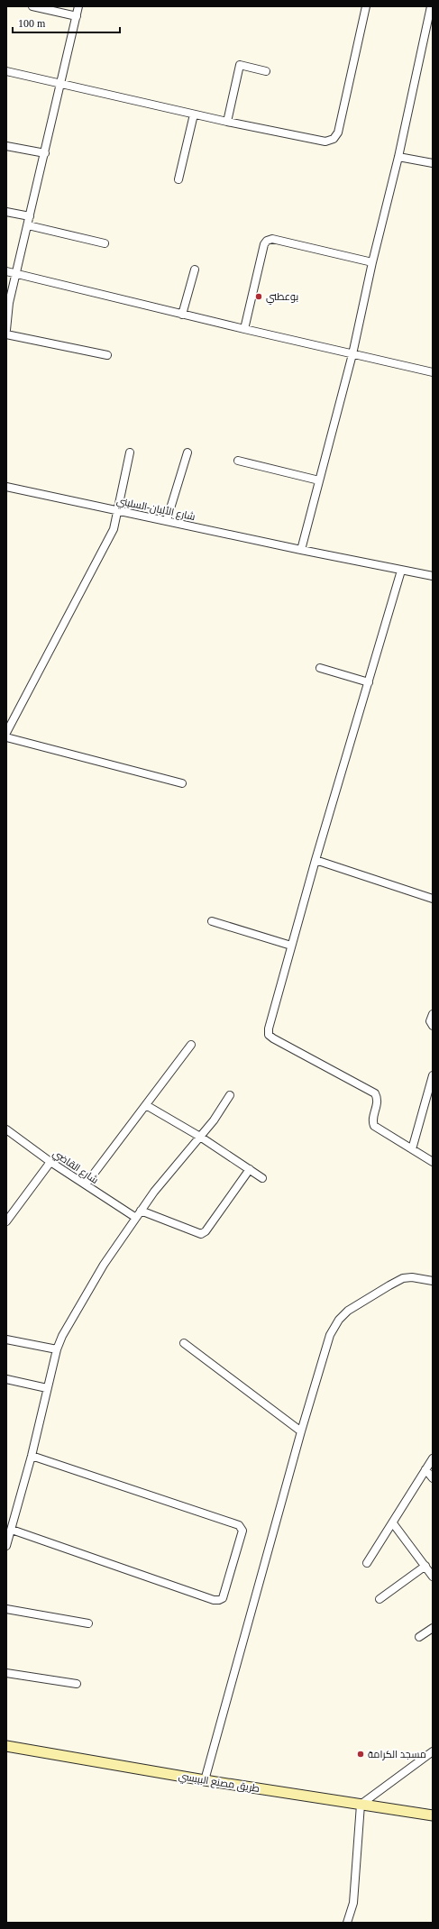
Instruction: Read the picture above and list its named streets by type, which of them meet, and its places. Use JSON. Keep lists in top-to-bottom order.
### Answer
{
  "streets": {
    "main road": ["طريق مصنع البيبسي"],
    "street": ["شارع الألبان-السليني", "شارع القاضي"]
  },
  "places": ["بوعطني", "مسجد الكرامة"],
  "scale_bar": "100 m"
}
